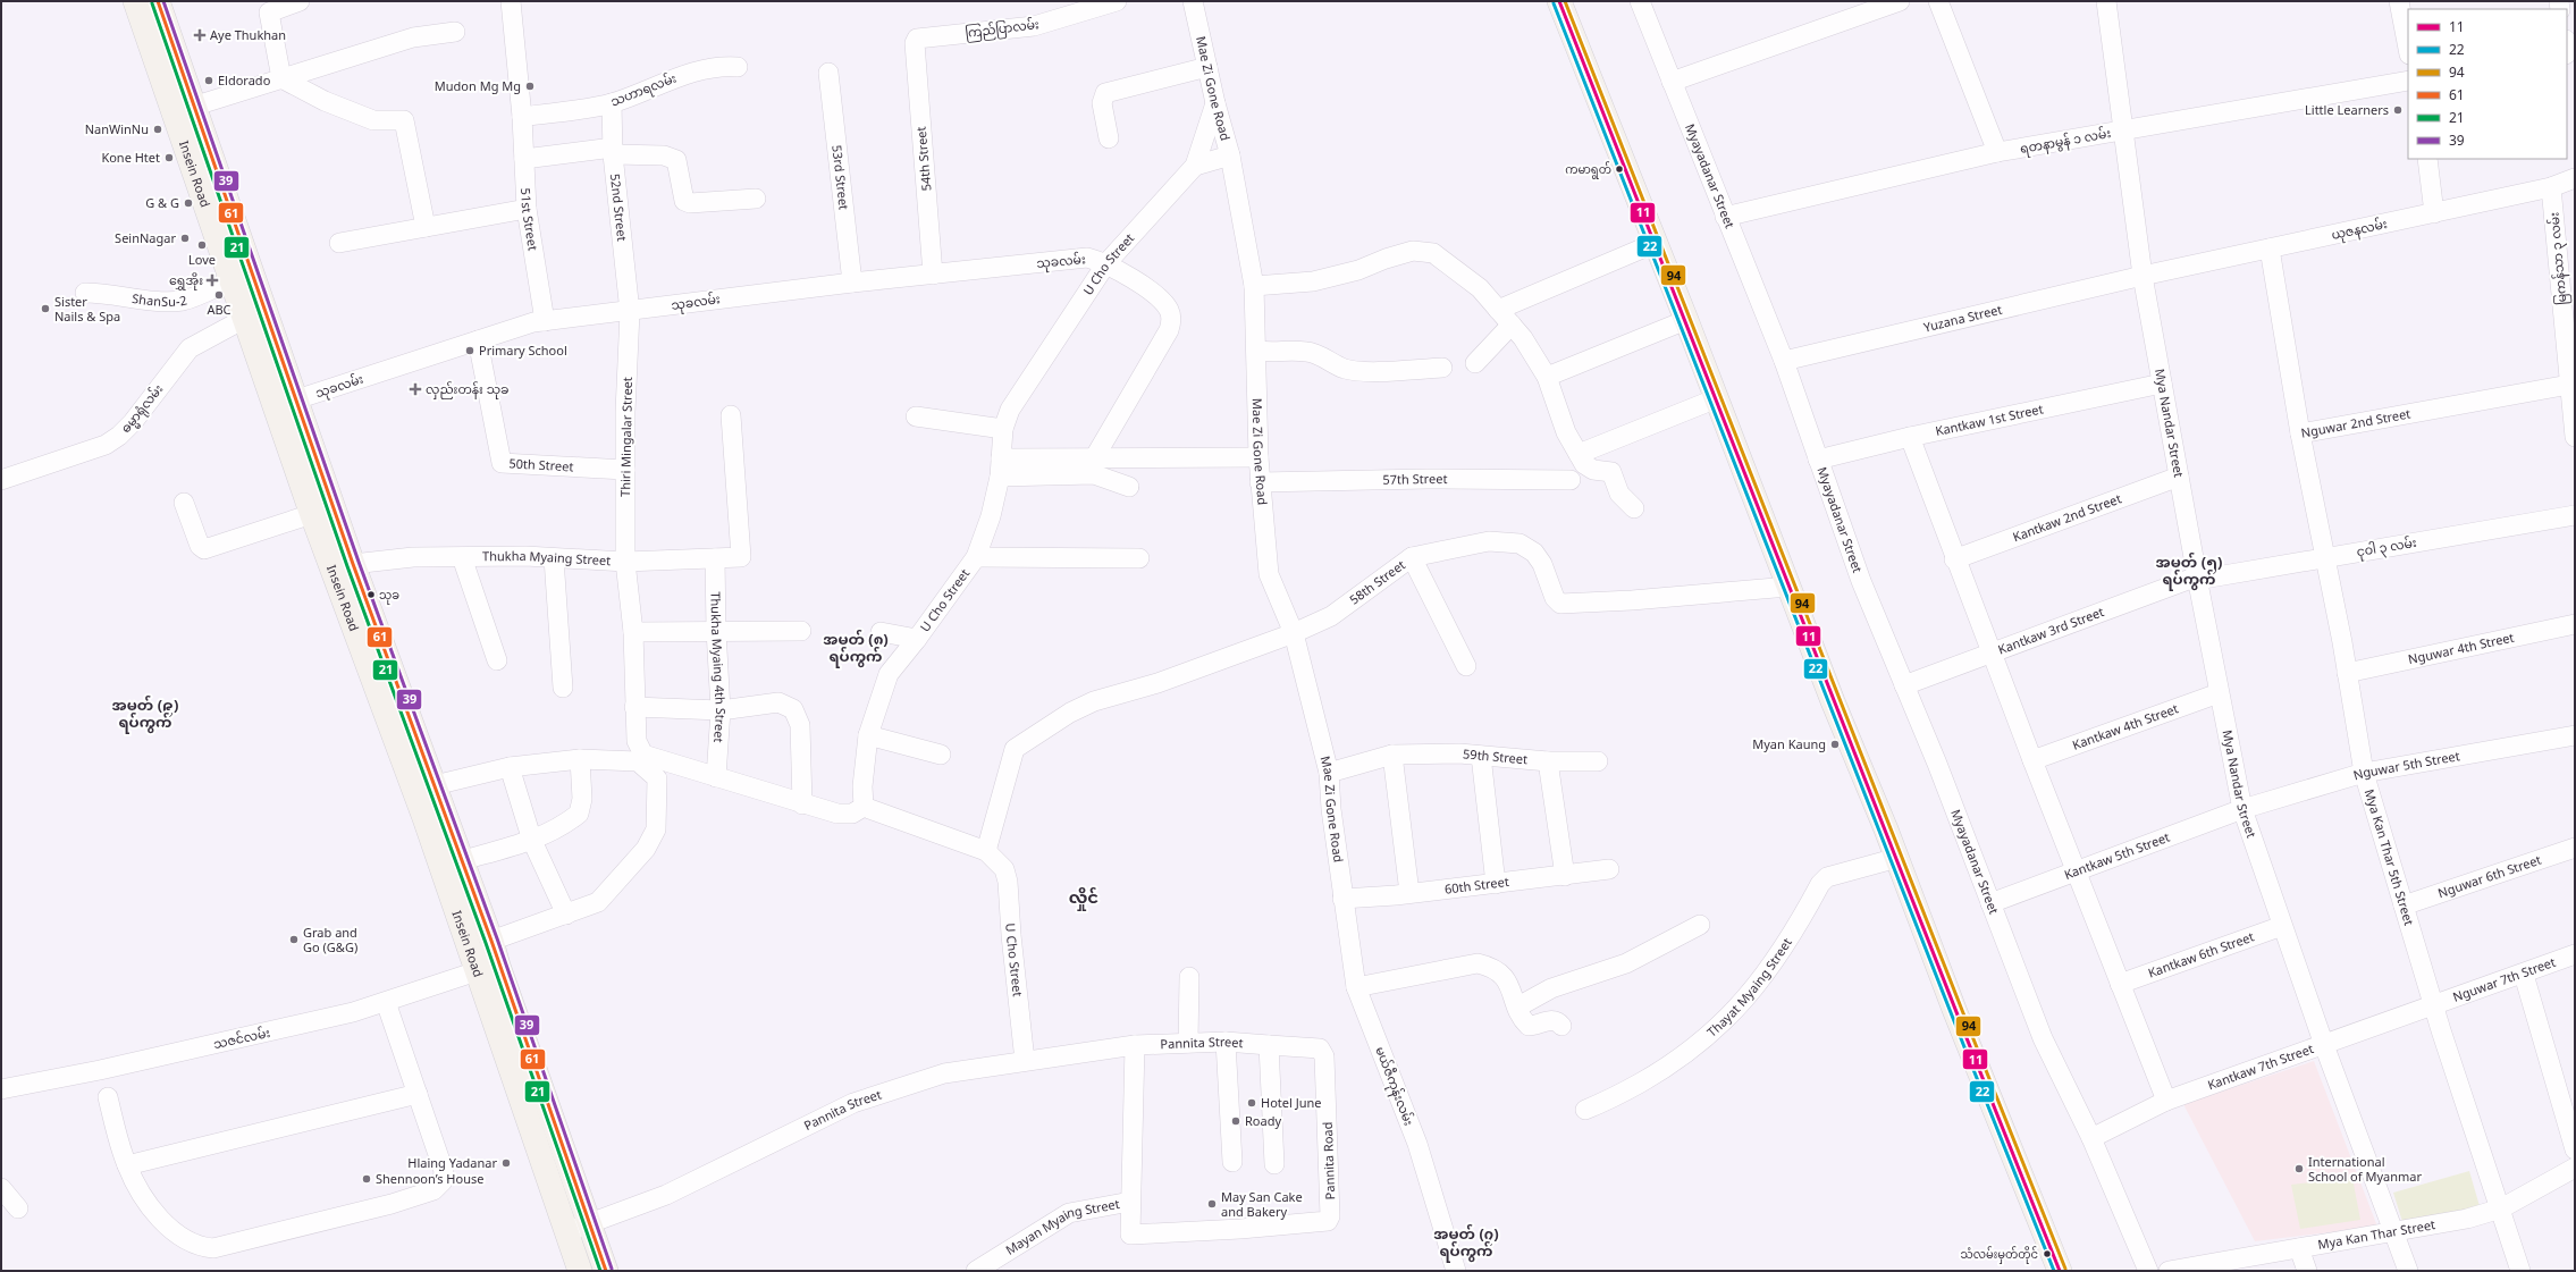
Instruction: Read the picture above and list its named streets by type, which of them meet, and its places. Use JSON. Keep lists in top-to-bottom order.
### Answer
{
  "streets": {
    "main road": ["Insein Road"],
    "street": [
      "ကြည်ပြာလမ်း",
      "Mae Zi Gone Road",
      "သဟာရလမ်း",
      "ရတနာမွန် ၁ လမ်း",
      "54th Street",
      "Myayadanar Street",
      "53rd Street",
      "52nd Street",
      "51st Street",
      "ယုဇနလမ်း",
      "မြကန်သာ ၃ လမ်း",
      "သုခလမ်း",
      "U Cho Street",
      "ShanSu-2",
      "Yuzana Street",
      "ဓမ္မာရုံလမ်း",
      "Kantkaw 1st Street",
      "Nguwar 2nd Street",
      "Mya Nandar Street",
      "Thiri Mingalar Street",
      "50th Street",
      "57th Street",
      "Kantkaw 2nd Street",
      "ငုဝါ ၃ လမ်း",
      "Thukha Myaing Street",
      "58th Street",
      "Kantkaw 3rd Street",
      "Nguwar 4th Street",
      "Thukha Myaing 4th Street",
      "Kantkaw 4th Street",
      "59th Street",
      "Nguwar 5th Street",
      "Kantkaw 5th Street",
      "Mya Kan Thar 5th Street",
      "Nguwar 6th Street",
      "60th Street",
      "Kantkaw 6th Street",
      "Nguwar 7th Street",
      "Thayat Myaing Street",
      "သဇင်လမ်း",
      "Pannita Street",
      "Kantkaw 7th Street",
      "မယ်ဇီကုန်းလမ်း",
      "Pannita Road",
      "Mayan Myaing Street",
      "Mya Kan Thar Street"
    ]
  },
  "crossings": [
    ["ကြည်ပြာလမ်း", "54th Street"],
    ["Mae Zi Gone Road", "U Cho Street"],
    ["Mae Zi Gone Road", "57th Street"],
    ["Mae Zi Gone Road", "58th Street"],
    ["Mae Zi Gone Road", "59th Street"],
    ["Mae Zi Gone Road", "60th Street"],
    ["Mae Zi Gone Road", "မယ်ဇီကုန်းလမ်း"],
    ["သဟာရလမ်း", "52nd Street"],
    ["သဟာရလမ်း", "51st Street"],
    ["ရတနာမွန် ၁ လမ်း", "Myayadanar Street"],
    ["ရတနာမွန် ၁ လမ်း", "Mya Nandar Street"],
    ["54th Street", "သုခလမ်း"],
    ["Insein Road", "သုခလမ်း"],
    ["Insein Road", "ShanSu-2"],
    ["Insein Road", "ဓမ္မာရုံလမ်း"],
    ["Insein Road", "သဇင်လမ်း"],
    ["Insein Road", "Pannita Street"],
    ["Myayadanar Street", "Yuzana Street"],
    ["Myayadanar Street", "Kantkaw 1st Street"],
    ["Myayadanar Street", "Kantkaw 3rd Street"],
    ["Myayadanar Street", "Kantkaw 5th Street"],
    ["Myayadanar Street", "Kantkaw 7th Street"],
    ["53rd Street", "သုခလမ်း"],
    ["52nd Street", "သုခလမ်း"],
    ["52nd Street", "Thiri Mingalar Street"],
    ["51st Street", "သုခလမ်း"],
    ["ယုဇနလမ်း", "မြကန်သာ ၃ လမ်း"],
    ["ယုဇနလမ်း", "Yuzana Street"],
    ["ယုဇနလမ်း", "Nguwar 2nd Street"],
    ["ယုဇနလမ်း", "Mya Nandar Street"],
    ["မြကန်သာ ၃ လမ်း", "Nguwar 2nd Street"],
    ["သုခလမ်း", "U Cho Street"],
    ["သုခလမ်း", "Thiri Mingalar Street"],
    ["သုခလမ်း", "50th Street"],
    ["U Cho Street", "58th Street"],
    ["U Cho Street", "Pannita Street"],
    ["Yuzana Street", "Mya Nandar Street"],
    ["Kantkaw 1st Street", "Mya Nandar Street"],
    ["Nguwar 2nd Street", "Mya Kan Thar 5th Street"],
    ["Mya Nandar Street", "Kantkaw 2nd Street"],
    ["Mya Nandar Street", "ငုဝါ ၃ လမ်း"],
    ["Mya Nandar Street", "Kantkaw 3rd Street"],
    ["Mya Nandar Street", "Kantkaw 4th Street"],
    ["Mya Nandar Street", "Nguwar 5th Street"],
    ["Mya Nandar Street", "Kantkaw 5th Street"],
    ["Mya Nandar Street", "Kantkaw 6th Street"],
    ["Mya Nandar Street", "Kantkaw 7th Street"],
    ["Mya Nandar Street", "Mya Kan Thar Street"],
    ["Thiri Mingalar Street", "50th Street"],
    ["Thiri Mingalar Street", "Thukha Myaing Street"],
    ["Thiri Mingalar Street", "Thukha Myaing 4th Street"],
    ["ငုဝါ ၃ လမ်း", "Kantkaw 3rd Street"],
    ["ငုဝါ ၃ လမ်း", "Mya Kan Thar 5th Street"],
    ["Thukha Myaing Street", "Thukha Myaing 4th Street"],
    ["Nguwar 4th Street", "Mya Kan Thar 5th Street"],
    ["Nguwar 5th Street", "Kantkaw 5th Street"],
    ["Nguwar 5th Street", "Mya Kan Thar 5th Street"],
    ["Mya Kan Thar 5th Street", "Nguwar 6th Street"],
    ["Mya Kan Thar 5th Street", "Nguwar 7th Street"],
    ["Mya Kan Thar 5th Street", "Kantkaw 7th Street"],
    ["Mya Kan Thar 5th Street", "Mya Kan Thar Street"],
    ["60th Street", "မယ်ဇီကုန်းလမ်း"],
    ["Nguwar 7th Street", "Kantkaw 7th Street"],
    ["Pannita Street", "Pannita Road"],
    ["Pannita Road", "Mayan Myaing Street"]
  ],
  "districts": [
    "အမှတ် (၅) ရပ်ကွက်",
    "အမှတ် (၈) ရပ်ကွက်",
    "အမှတ် (၉) ရပ်ကွက်",
    "လှိုင်",
    "အမှတ် (၇) ရပ်ကွက်"
  ],
  "places": {
    "health": ["Aye Thukhan", "ရွှေအိုး", "လှည်းတန်း သုခ"],
    "other": [
      "Eldorado",
      "Mudon Mg Mg",
      "Little Learners",
      "NanWinNu",
      "Kone Htet",
      "ကမာရွတ်",
      "G & G",
      "SeinNagar",
      "Love",
      "ABC",
      "Sister Nails & Spa",
      "Primary School",
      "သုခ",
      "Myan Kaung",
      "Grab and Go (G&G)",
      "Hotel June",
      "Roady",
      "Hlaing Yadanar",
      "International School of Myanmar",
      "Shennoon’s House",
      "May San Cake and Bakery",
      "သံလမ်းမှတ်တိုင်"
    ]
  },
  "lines": [
    "transit line 11",
    "transit line 94",
    "transit line 61",
    "transit line 39",
    "transit line 22",
    "transit line 21"
  ],
  "legend": [
    "11",
    "22",
    "94",
    "61",
    "21",
    "39"
  ]
}
